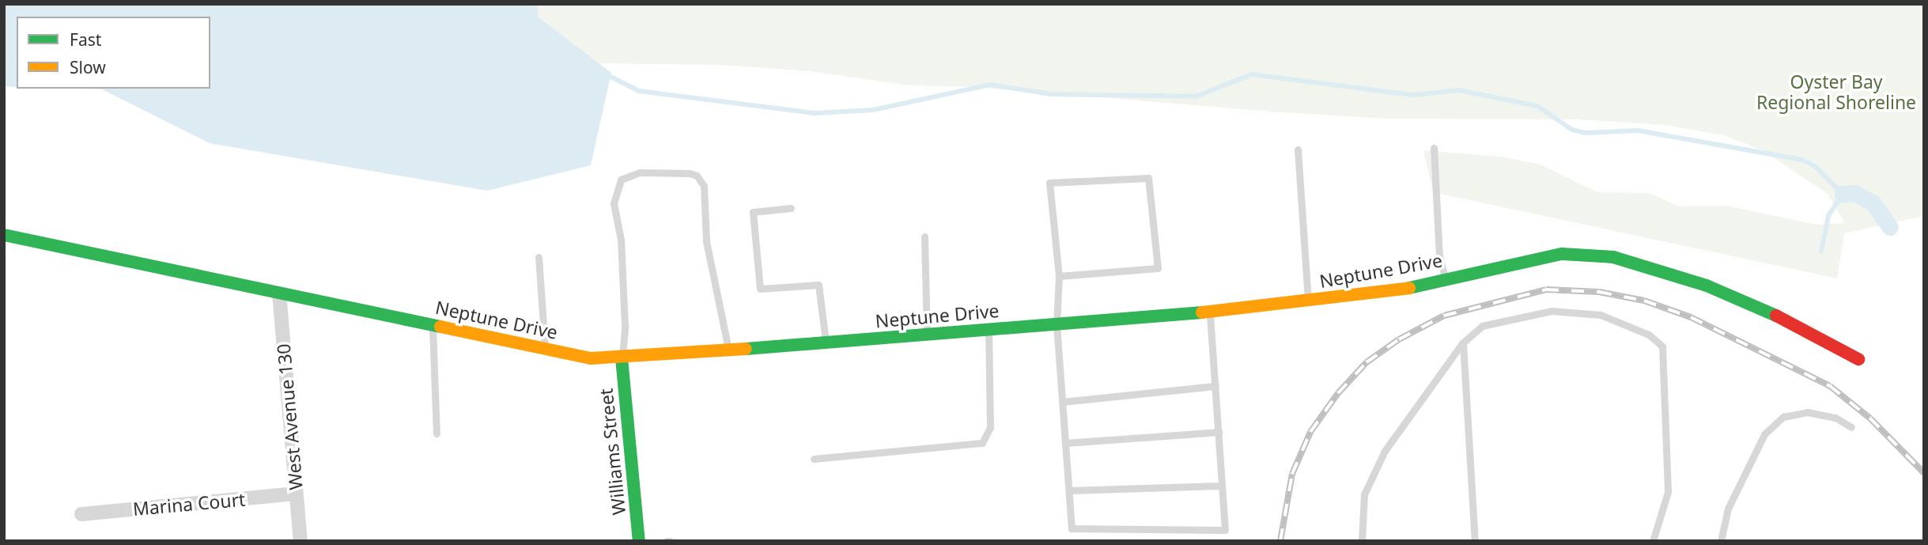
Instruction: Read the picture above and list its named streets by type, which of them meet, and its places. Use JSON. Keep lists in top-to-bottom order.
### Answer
{
  "streets": {
    "street": [
      "Neptune Drive",
      "West Avenue 130",
      "Williams Street",
      "Marina Court"
    ]
  },
  "crossings": [
    ["Neptune Drive", "West Avenue 130"],
    ["Neptune Drive", "Williams Street"],
    ["West Avenue 130", "Marina Court"]
  ],
  "parks": ["Oyster Bay Regional Shoreline"],
  "legend": ["Fast", "Slow"]
}
